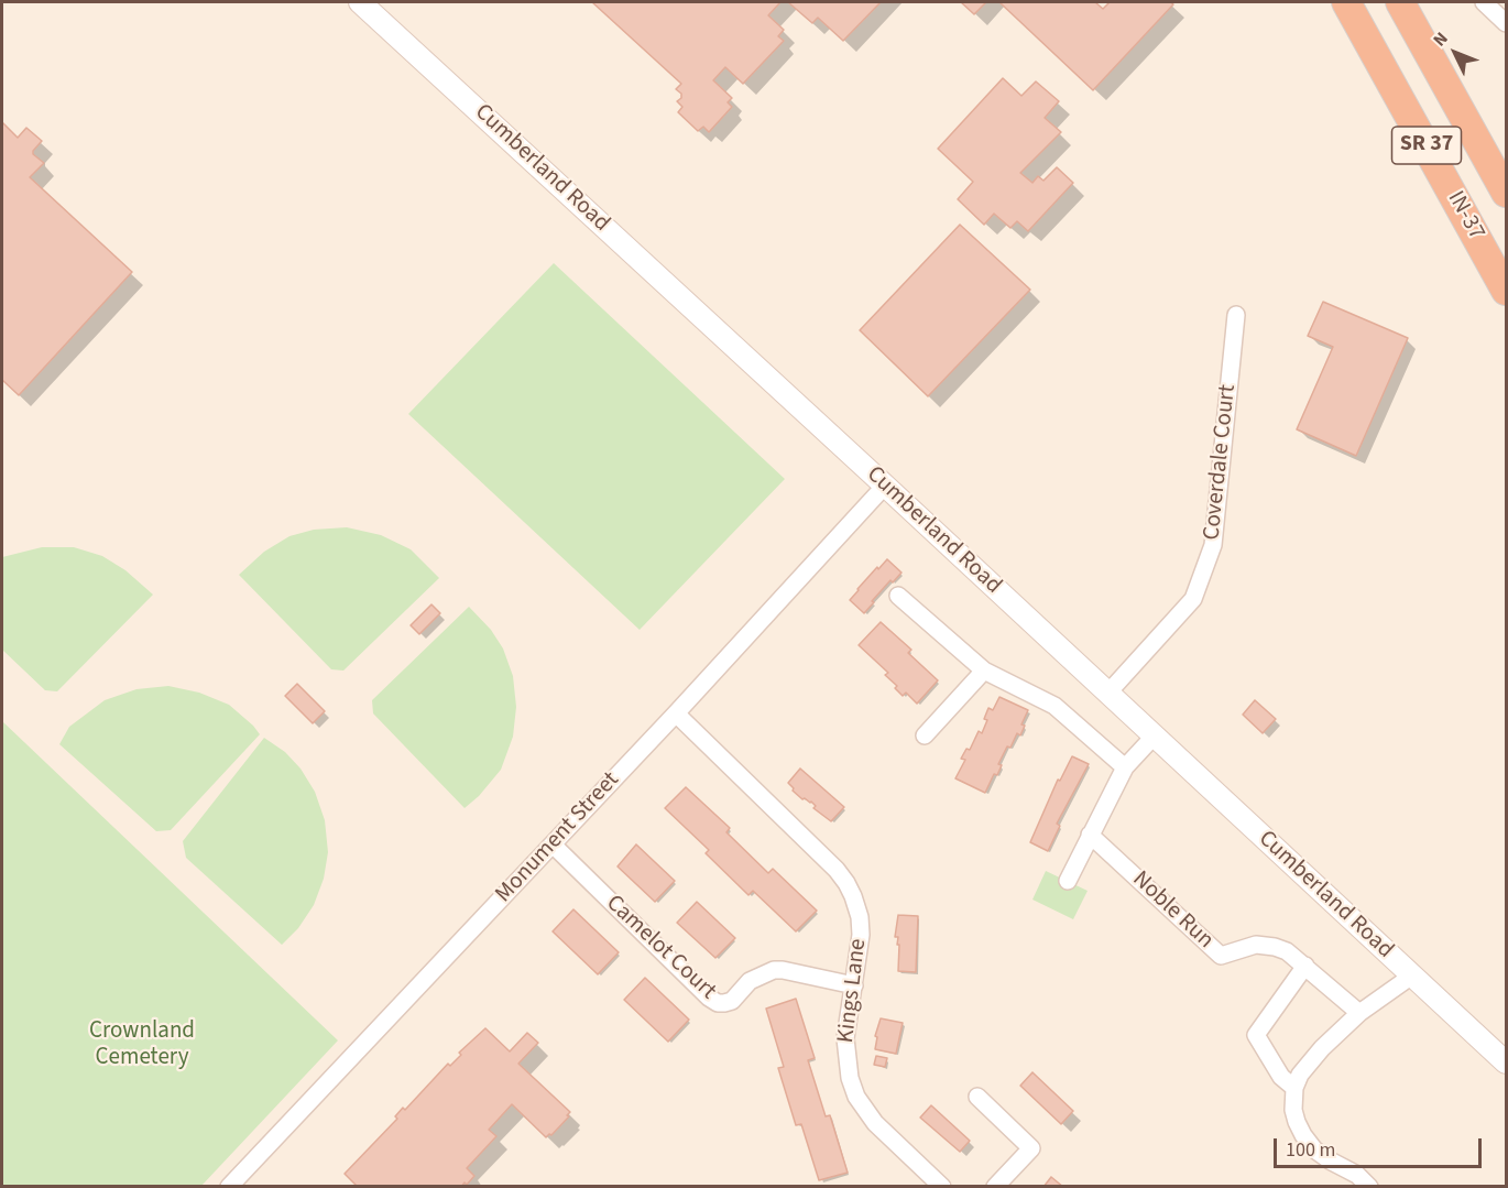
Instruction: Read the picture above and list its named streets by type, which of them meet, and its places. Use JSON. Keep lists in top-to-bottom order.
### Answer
{
  "streets": {
    "highway": ["SR 37", "IN-37"],
    "street": [
      "Cumberland Road",
      "Coverdale Court",
      "Monument Street",
      "Noble Run",
      "Camelot Court",
      "Kings Lane"
    ]
  },
  "crossings": [
    ["Cumberland Road", "Coverdale Court"],
    ["Cumberland Road", "Monument Street"],
    ["Monument Street", "Camelot Court"],
    ["Monument Street", "Kings Lane"],
    ["Camelot Court", "Kings Lane"]
  ],
  "parks": ["Crownland Cemetery"],
  "scale_bar": "100 m",
  "north": "top left"
}
